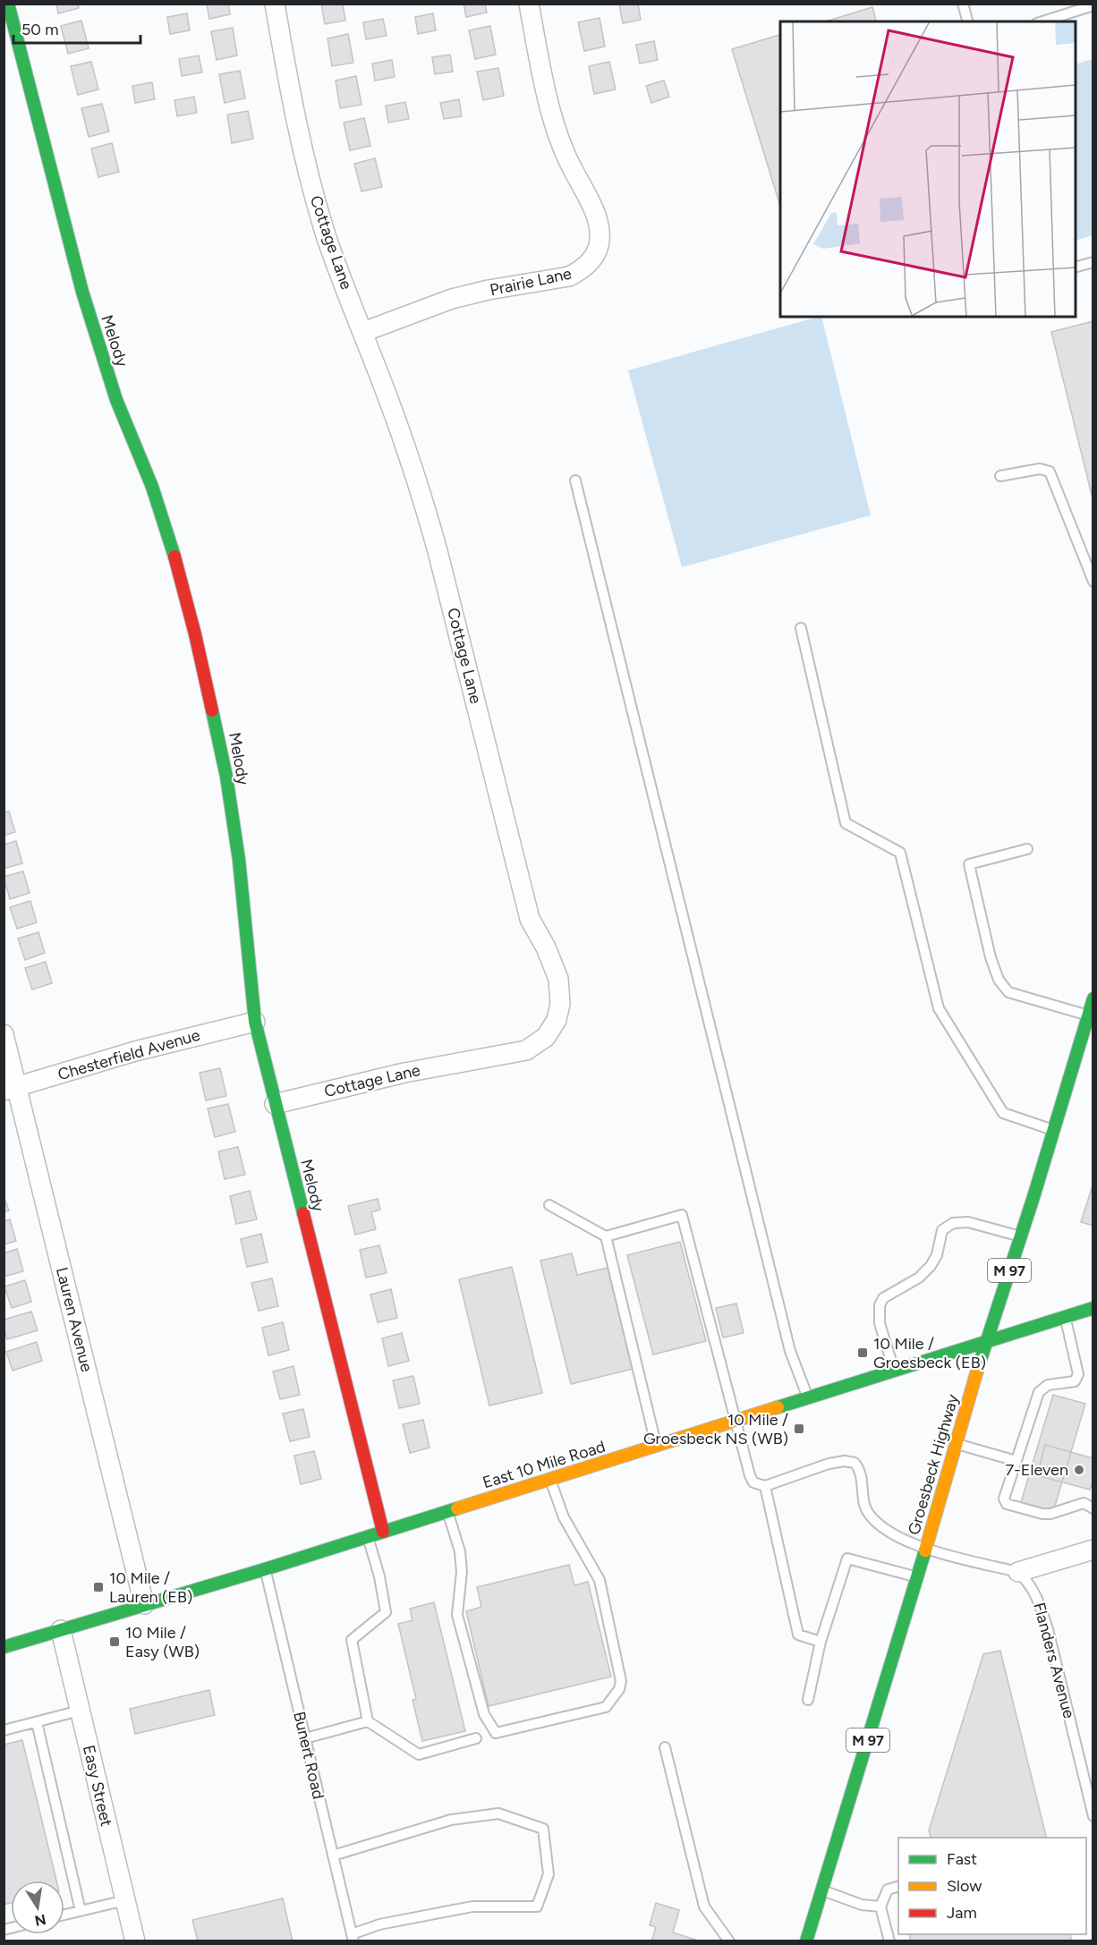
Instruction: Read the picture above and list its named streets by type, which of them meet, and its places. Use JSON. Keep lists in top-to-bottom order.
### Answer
{
  "streets": {
    "main road": [
      "Melody",
      "M 97",
      "East 10 Mile Road",
      "Groesbeck Highway"
    ],
    "street": [
      "Cottage Lane",
      "Prairie Lane",
      "Chesterfield Avenue",
      "Lauren Avenue",
      "Easy Street"
    ],
    "lane": ["Flanders Avenue", "Bunert Road"]
  },
  "crossings": [
    ["Cottage Lane", "Prairie Lane"],
    ["Cottage Lane", "Melody"],
    ["Melody", "Chesterfield Avenue"],
    ["Melody", "East 10 Mile Road"],
    ["Chesterfield Avenue", "Lauren Avenue"],
    ["Lauren Avenue", "East 10 Mile Road"],
    ["East 10 Mile Road", "Groesbeck Highway"],
    ["East 10 Mile Road", "Bunert Road"],
    ["East 10 Mile Road", "Easy Street"]
  ],
  "places": {
    "transit": [
      "10 Mile / Groesbeck (EB)",
      "10 Mile / Groesbeck NS (WB)",
      "10 Mile / Lauren (EB)",
      "10 Mile / Easy (WB)"
    ],
    "other": ["7-Eleven"]
  },
  "legend": ["Fast", "Slow", "Jam"],
  "scale_bar": "50 m",
  "north": "bottom"
}
